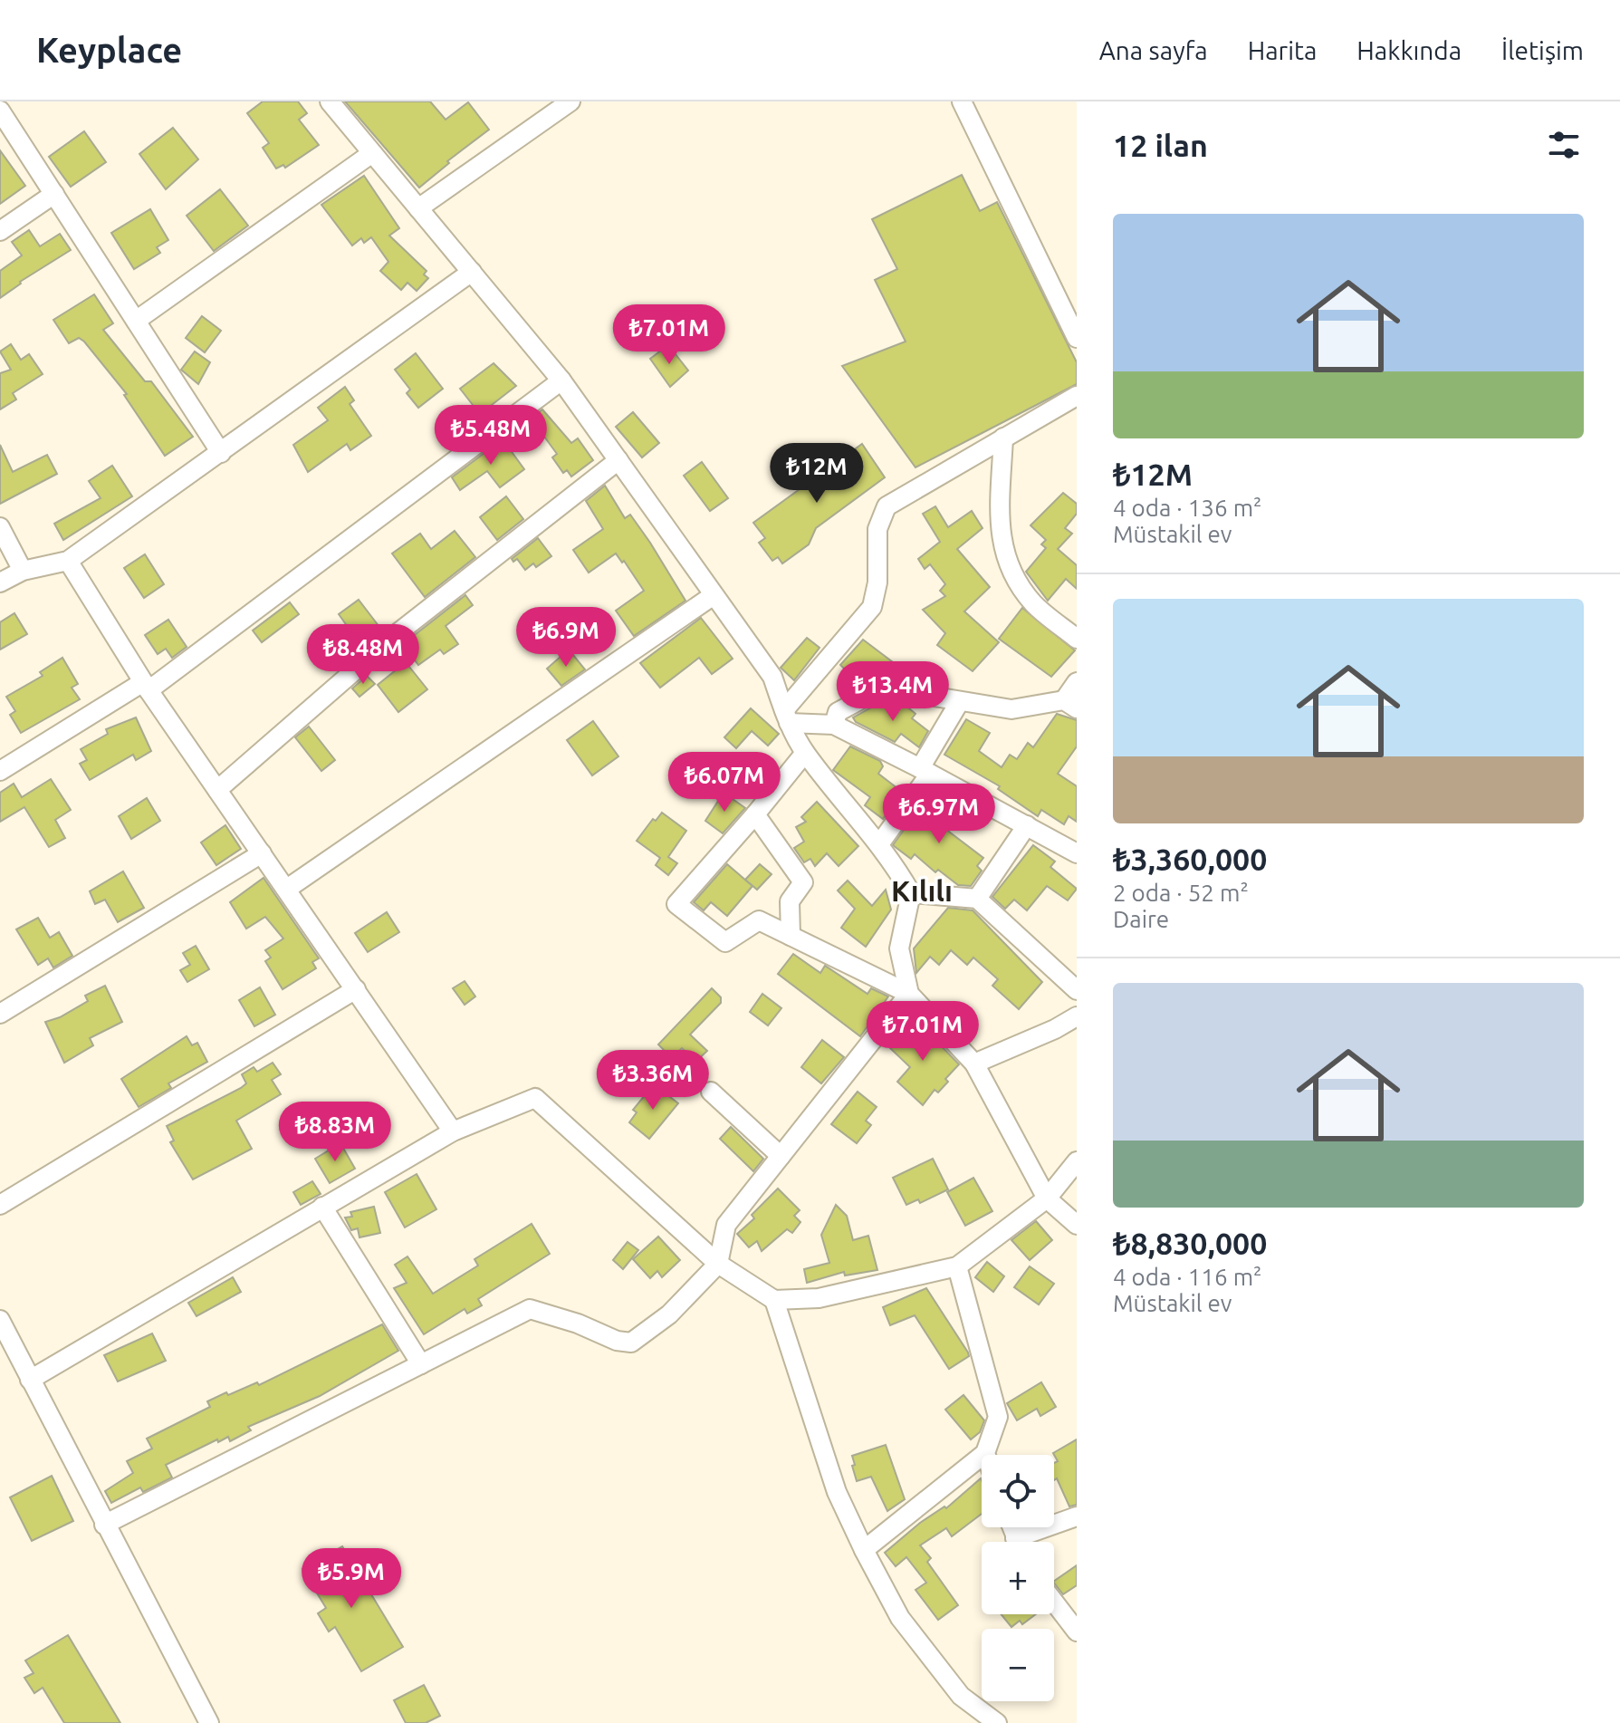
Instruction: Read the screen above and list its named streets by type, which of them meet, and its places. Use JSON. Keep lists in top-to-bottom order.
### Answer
{
  "districts": ["Kılılı"],
  "page": {
    "header": "Keyplace",
    "nav": [
      "Ana sayfa",
      "Harita",
      "Hakkında",
      "İletişim"
    ],
    "heading": "12 ilan",
    "list": [
      {
        "name": "₺12M",
        "note": "4 oda · 136 m² · Müstakil ev"
      },
      {
        "name": "₺3,360,000",
        "note": "2 oda · 52 m² · Daire"
      },
      {
        "name": "₺8,830,000",
        "note": "4 oda · 116 m² · Müstakil ev"
      }
    ],
    "price": [
      "₺7.01M",
      "₺5.48M",
      "₺12M",
      "₺6.9M",
      "₺8.48M",
      "₺13.4M",
      "₺6.07M",
      "₺6.97M",
      "₺7.01M",
      "₺3.36M",
      "₺8.83M",
      "₺5.9M"
    ],
    "map_buttons": ["+", "−"]
  }
}
